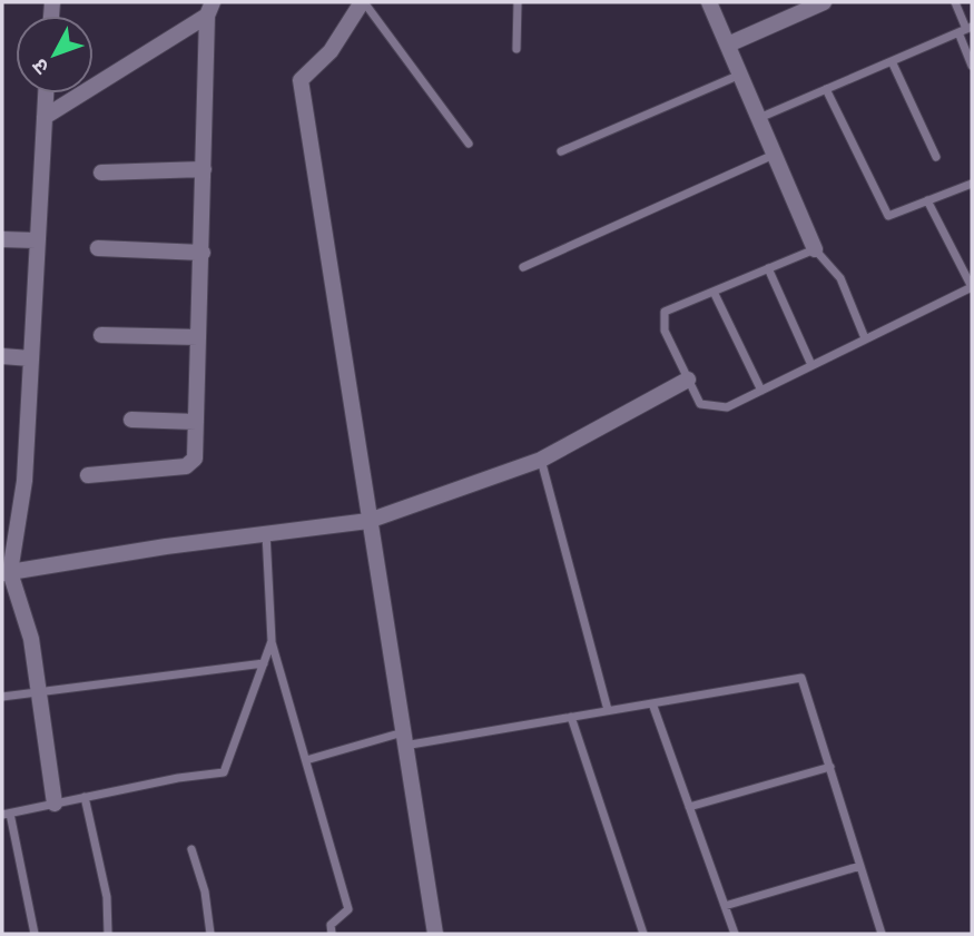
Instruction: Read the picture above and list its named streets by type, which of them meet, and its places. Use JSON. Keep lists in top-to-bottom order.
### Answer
{
  "north": "bottom left"
}
